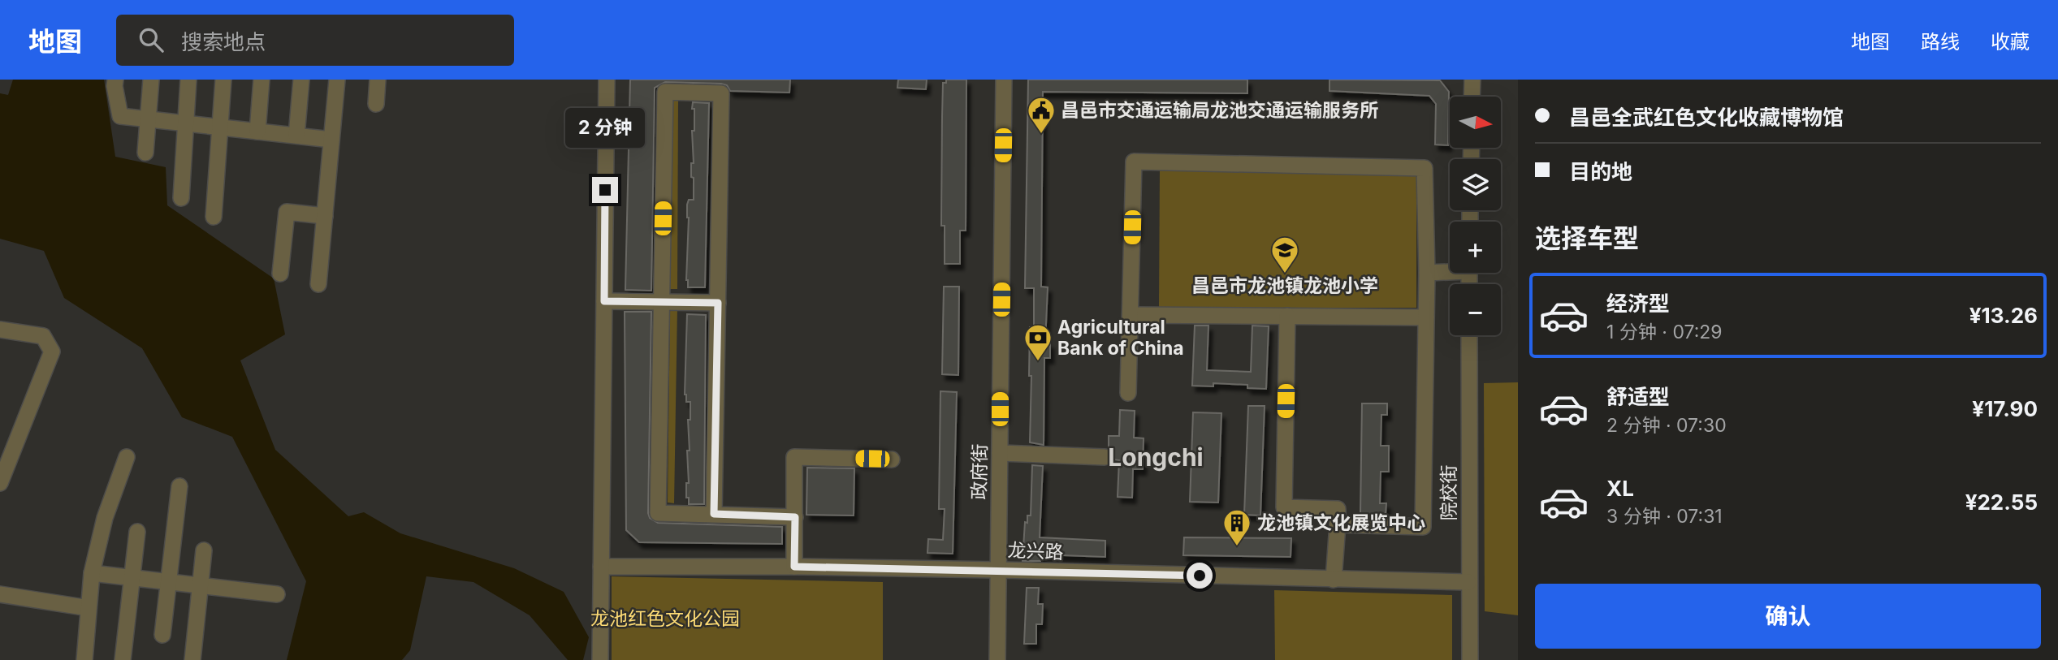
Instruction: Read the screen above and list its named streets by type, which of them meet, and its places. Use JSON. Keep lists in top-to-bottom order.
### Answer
{
  "streets": {
    "street": ["政府街", "院校街", "龙兴路"]
  },
  "crossings": [
    ["政府街", "龙兴路"],
    ["院校街", "龙兴路"]
  ],
  "districts": ["Longchi"],
  "parks": ["龙池红色文化公园"],
  "places": {
    "public building": ["昌邑市交通运输局龙池交通运输服务所"],
    "school or university": ["昌邑市龙池镇龙池小学"],
    "bank": ["Agricultural Bank of China"],
    "building": ["龙池镇文化展览中心"]
  },
  "north": "right",
  "page": {
    "header": "地图",
    "search": "搜索地点",
    "nav": ["地图", "路线", "收藏"],
    "banner": ["昌邑全武红色文化收藏博物馆", "目的地"],
    "map_buttons": ["+", "−"],
    "bubble": "2 分钟",
    "heading": "选择车型",
    "list": [
      {
        "name": "经济型",
        "note": "1 分钟 · 07:29",
        "value": "¥13.26"
      },
      {
        "name": "舒适型",
        "note": "2 分钟 · 07:30",
        "value": "¥17.90"
      },
      {
        "name": "XL",
        "note": "3 分钟 · 07:31",
        "value": "¥22.55"
      }
    ],
    "buttons": "确认"
  }
}
